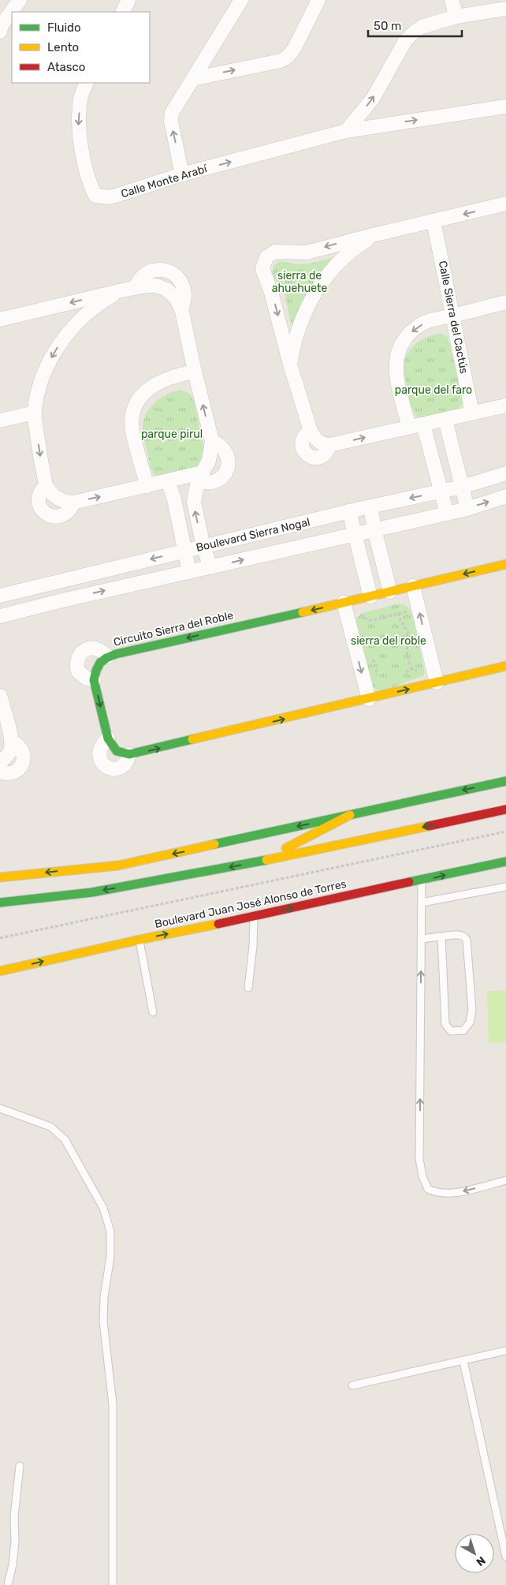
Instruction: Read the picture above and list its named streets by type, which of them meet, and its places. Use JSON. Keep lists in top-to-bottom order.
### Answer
{
  "streets": {
    "street": [
      "Calle Monte Arabí",
      "Calle Sierra del Cactús",
      "Boulevard Sierra Nogal",
      "Circuito Sierra del Roble",
      "Boulevard Juan José Alonso de Torres"
    ]
  },
  "one_way": ["Circuito Sierra del Roble"],
  "parks": [
    "sierra de ahuehuete",
    "parque del faro",
    "parque pirul",
    "sierra del roble"
  ],
  "legend": ["Fluido", "Lento", "Atasco"],
  "scale_bar": "50 m",
  "north": "bottom right"
}
